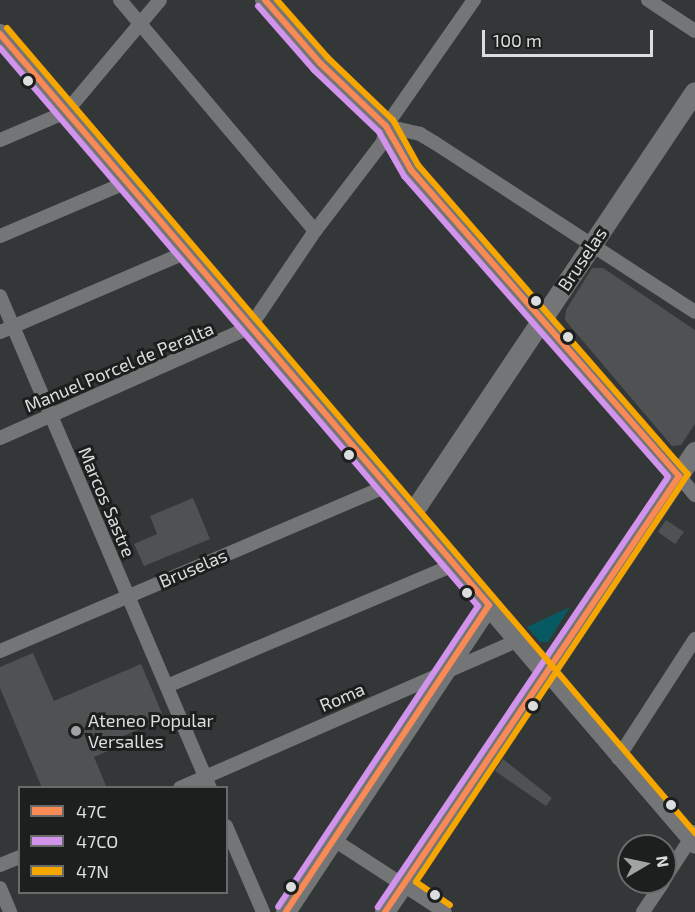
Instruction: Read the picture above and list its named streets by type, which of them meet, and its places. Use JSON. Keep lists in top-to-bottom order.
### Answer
{
  "streets": {
    "street": [
      "Bruselas",
      "Manuel Porcel de Peralta",
      "Marcos Sastre",
      "Roma"
    ]
  },
  "crossings": [
    ["Bruselas", "Marcos Sastre"],
    ["Manuel Porcel de Peralta", "Marcos Sastre"],
    ["Marcos Sastre", "Roma"]
  ],
  "places": ["Ateneo Popular Versalles"],
  "lines": ["transit line 47C", "transit line 47N", "transit line 47CO"],
  "legend": ["47C", "47CO", "47N"],
  "scale_bar": "100 m",
  "north": "right"
}
